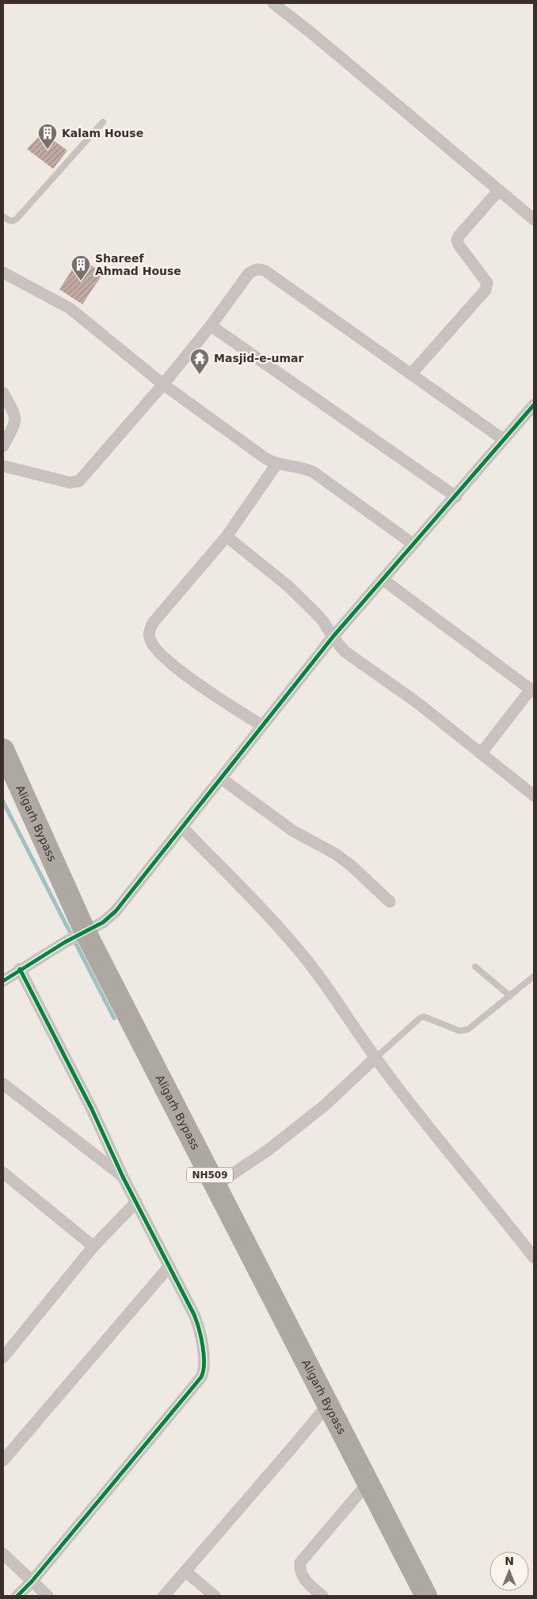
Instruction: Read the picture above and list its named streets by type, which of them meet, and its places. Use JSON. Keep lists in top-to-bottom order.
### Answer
{
  "streets": {
    "highway": ["Aligarh Bypass", "NH509"]
  },
  "places": {
    "building": ["Kalam House", "Shareef Ahmad House"],
    "temple": ["Masjid-e-umar"]
  },
  "north": "top"
}
